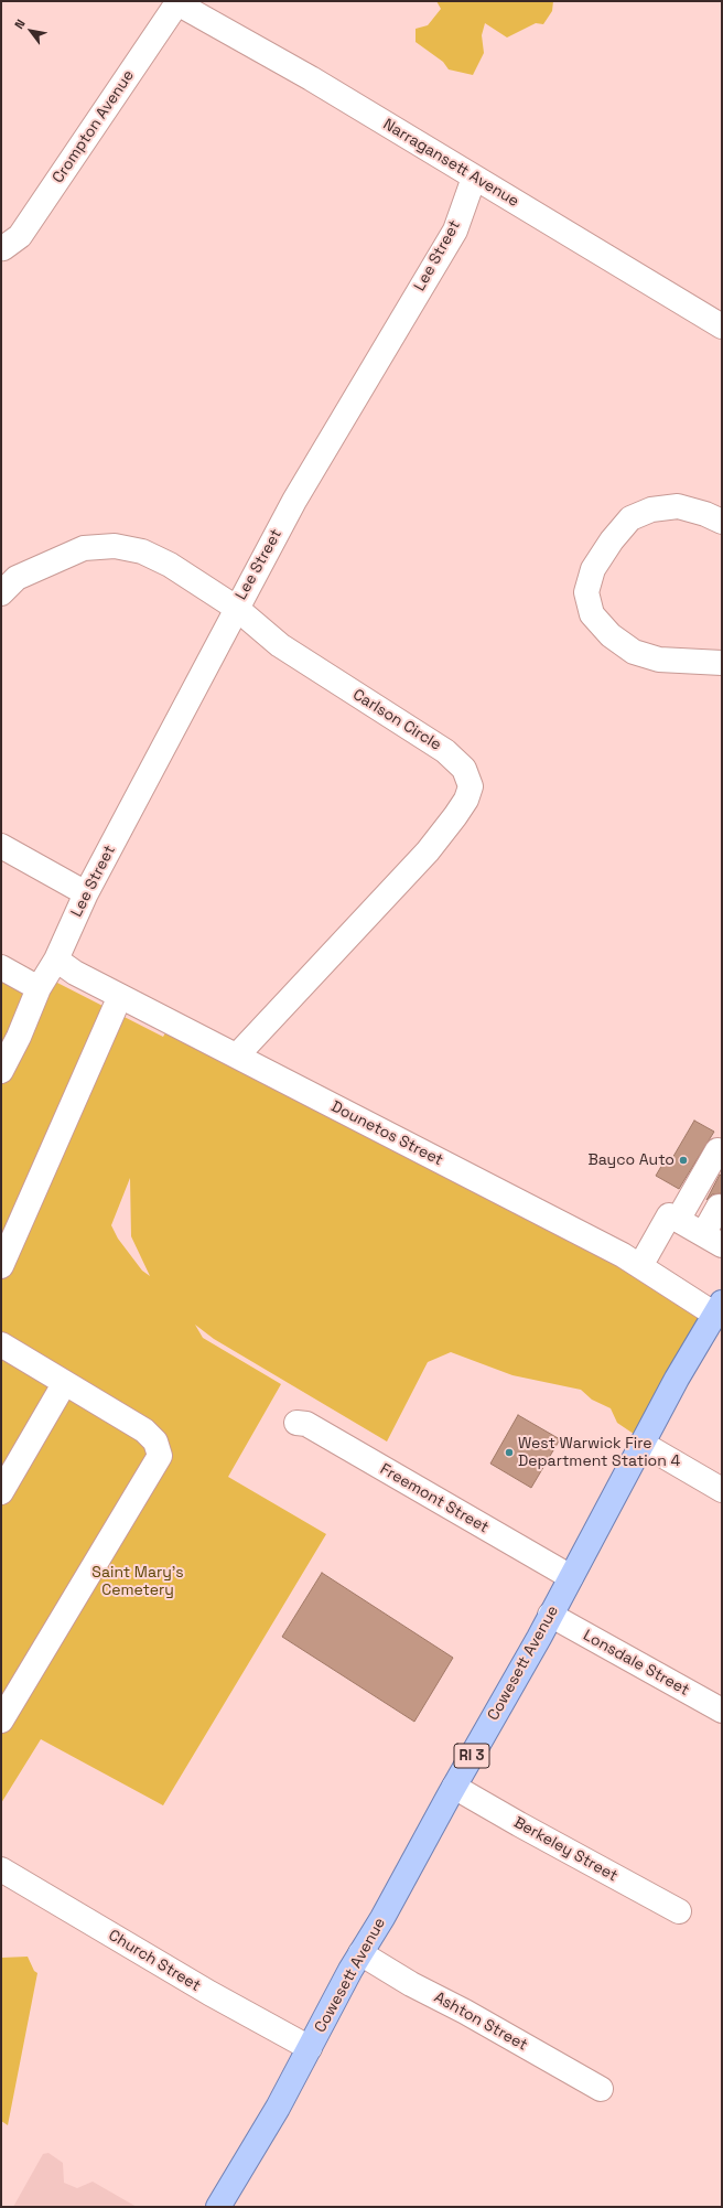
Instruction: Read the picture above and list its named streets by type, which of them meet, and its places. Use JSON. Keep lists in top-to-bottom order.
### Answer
{
  "streets": {
    "main road": ["Cowesett Avenue", "RI 3"],
    "street": [
      "Crompton Avenue",
      "Narragansett Avenue",
      "Lee Street",
      "Carlson Circle",
      "Dounetos Street",
      "Freemont Street",
      "Lonsdale Street",
      "Berkeley Street",
      "Church Street",
      "Ashton Street"
    ]
  },
  "crossings": [
    ["Crompton Avenue", "Narragansett Avenue"],
    ["Narragansett Avenue", "Lee Street"],
    ["Lee Street", "Carlson Circle"],
    ["Lee Street", "Dounetos Street"],
    ["Carlson Circle", "Dounetos Street"],
    ["Dounetos Street", "Cowesett Avenue"],
    ["Freemont Street", "Cowesett Avenue"],
    ["Cowesett Avenue", "Lonsdale Street"],
    ["Cowesett Avenue", "Berkeley Street"],
    ["Cowesett Avenue", "Church Street"],
    ["Cowesett Avenue", "Ashton Street"]
  ],
  "parks": ["Saint Mary's Cemetery"],
  "places": ["Bayco Auto", "West Warwick Fire Department Station 4"],
  "north": "top left"
}
